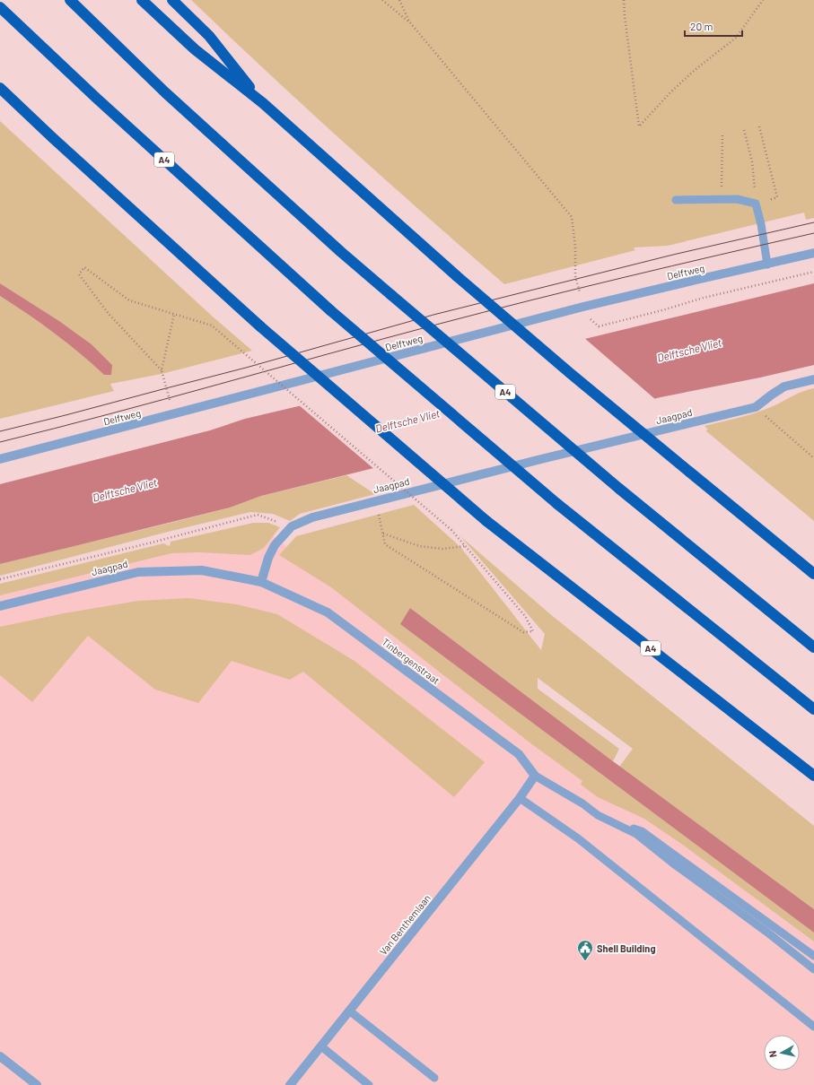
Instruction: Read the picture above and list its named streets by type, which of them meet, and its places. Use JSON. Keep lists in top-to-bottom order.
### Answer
{
  "streets": {
    "highway": ["A4"],
    "street": [
      "Delftweg",
      "Jaagpad",
      "Tinbergenstraat",
      "Van Benthemlaan"
    ]
  },
  "crossings": [
    ["Jaagpad", "Tinbergenstraat"],
    ["Tinbergenstraat", "Van Benthemlaan"]
  ],
  "water": ["Delftsche Vliet"],
  "places": {
    "public building": ["Shell Building"]
  },
  "scale_bar": "20 m",
  "north": "left"
}
